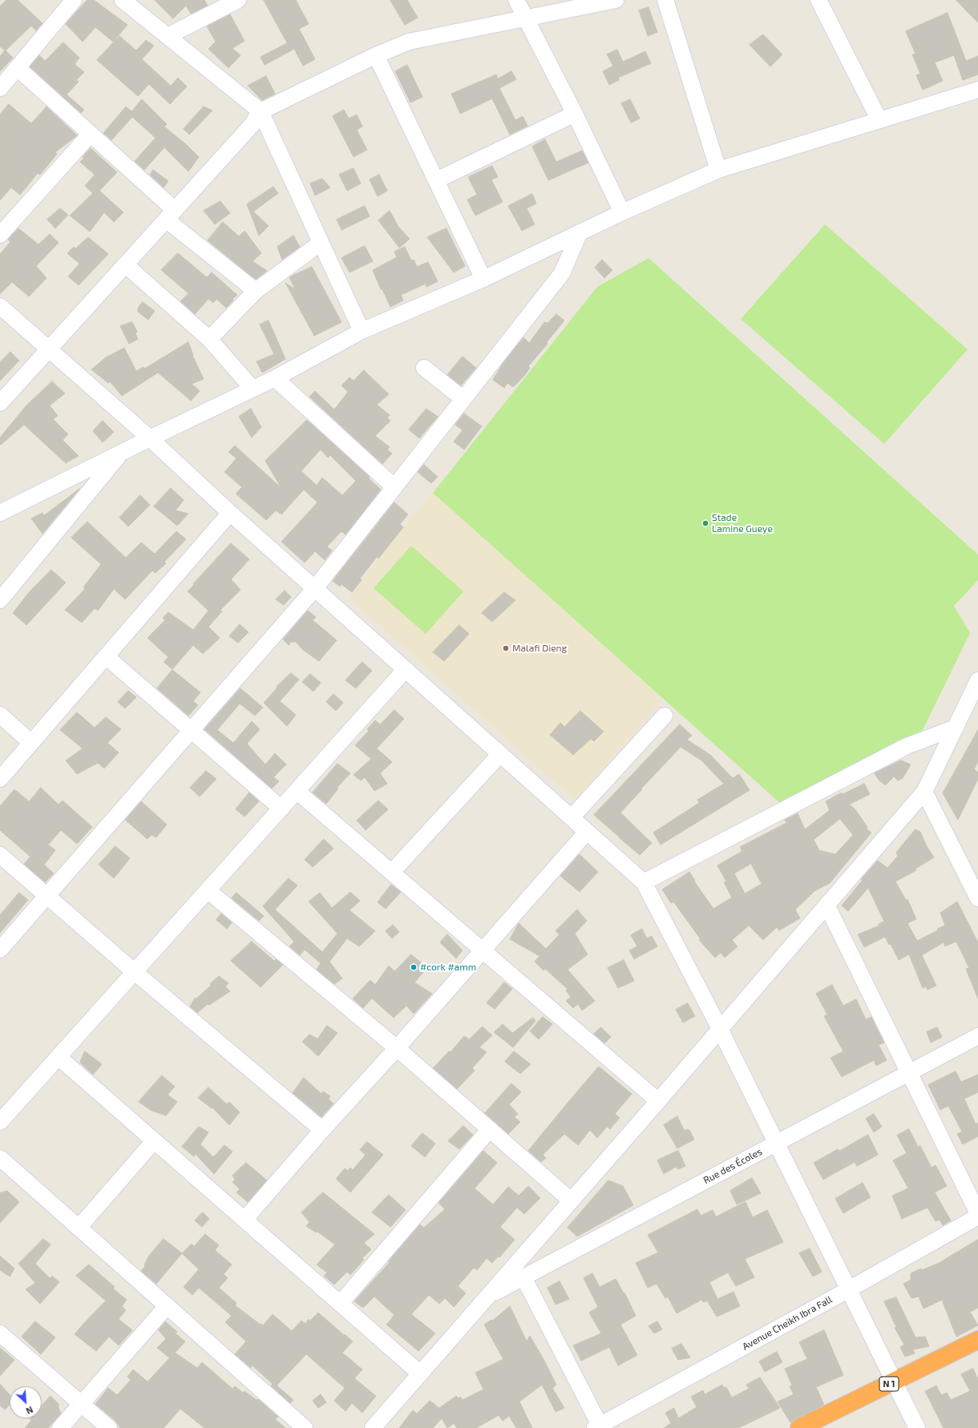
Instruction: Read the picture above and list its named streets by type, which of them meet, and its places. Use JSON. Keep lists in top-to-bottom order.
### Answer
{
  "streets": {
    "highway": ["N 1"],
    "street": ["Rue des Écoles", "Avenue Cheikh Ibra Fall"]
  },
  "places": ["Stade Lamine Gueye", "Malafi Dieng", "#cork #amm"],
  "north": "bottom right"
}
